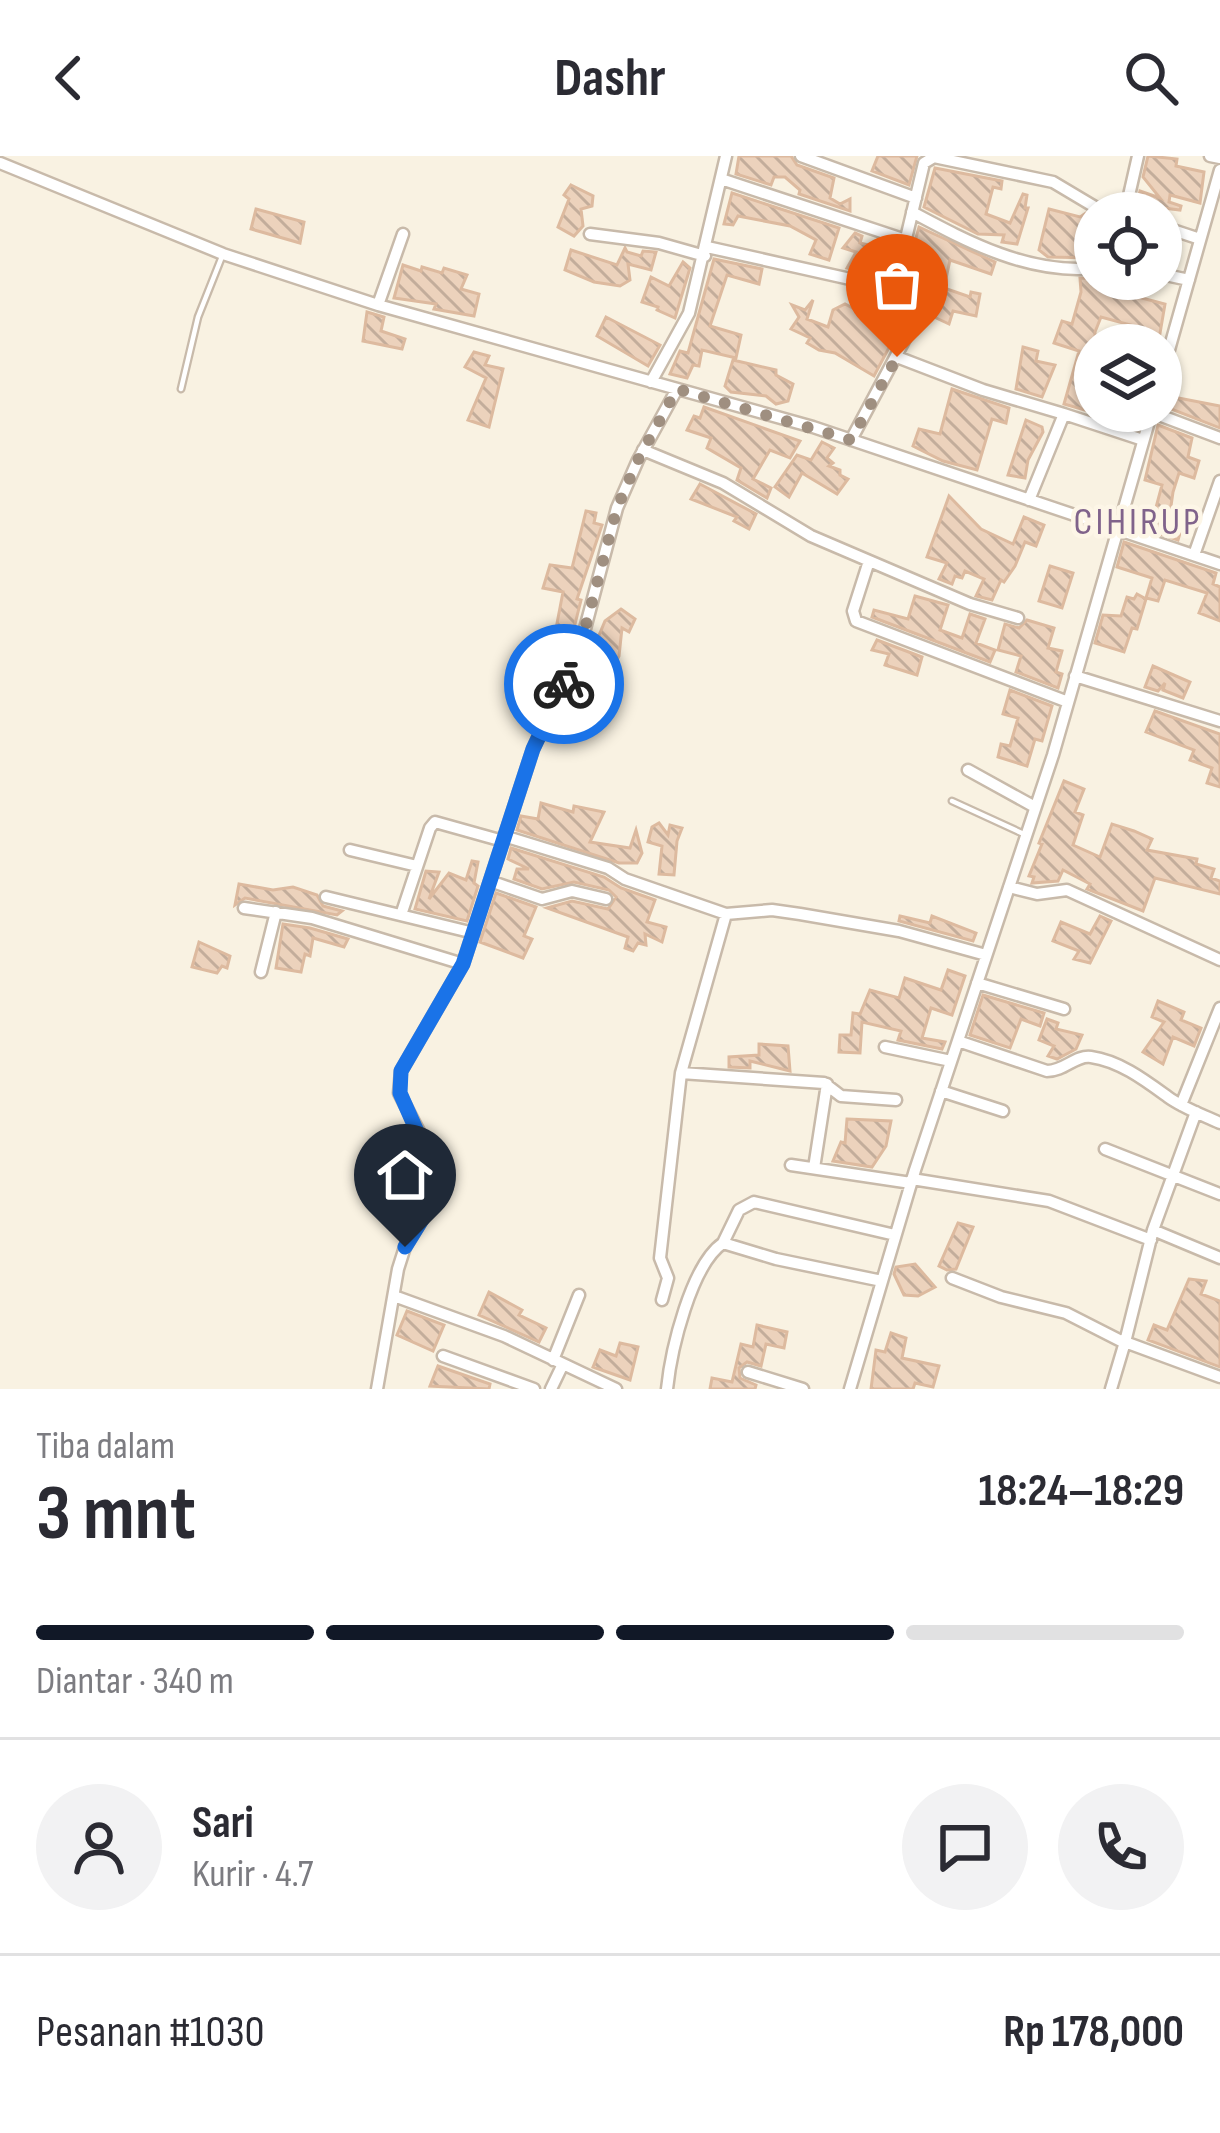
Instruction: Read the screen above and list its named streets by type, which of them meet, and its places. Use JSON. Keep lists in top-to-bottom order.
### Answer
{
  "districts": ["CIHIRUP"],
  "page": {
    "header": "Dashr",
    "heading": ["3 mnt", "Tiba dalam", "18:24–18:29"],
    "panel": [
      "Sari",
      "Kurir · 4.7",
      "Pesanan #1030",
      "Rp 178,000"
    ],
    "bar": "Diantar · 340 m"
  }
}
